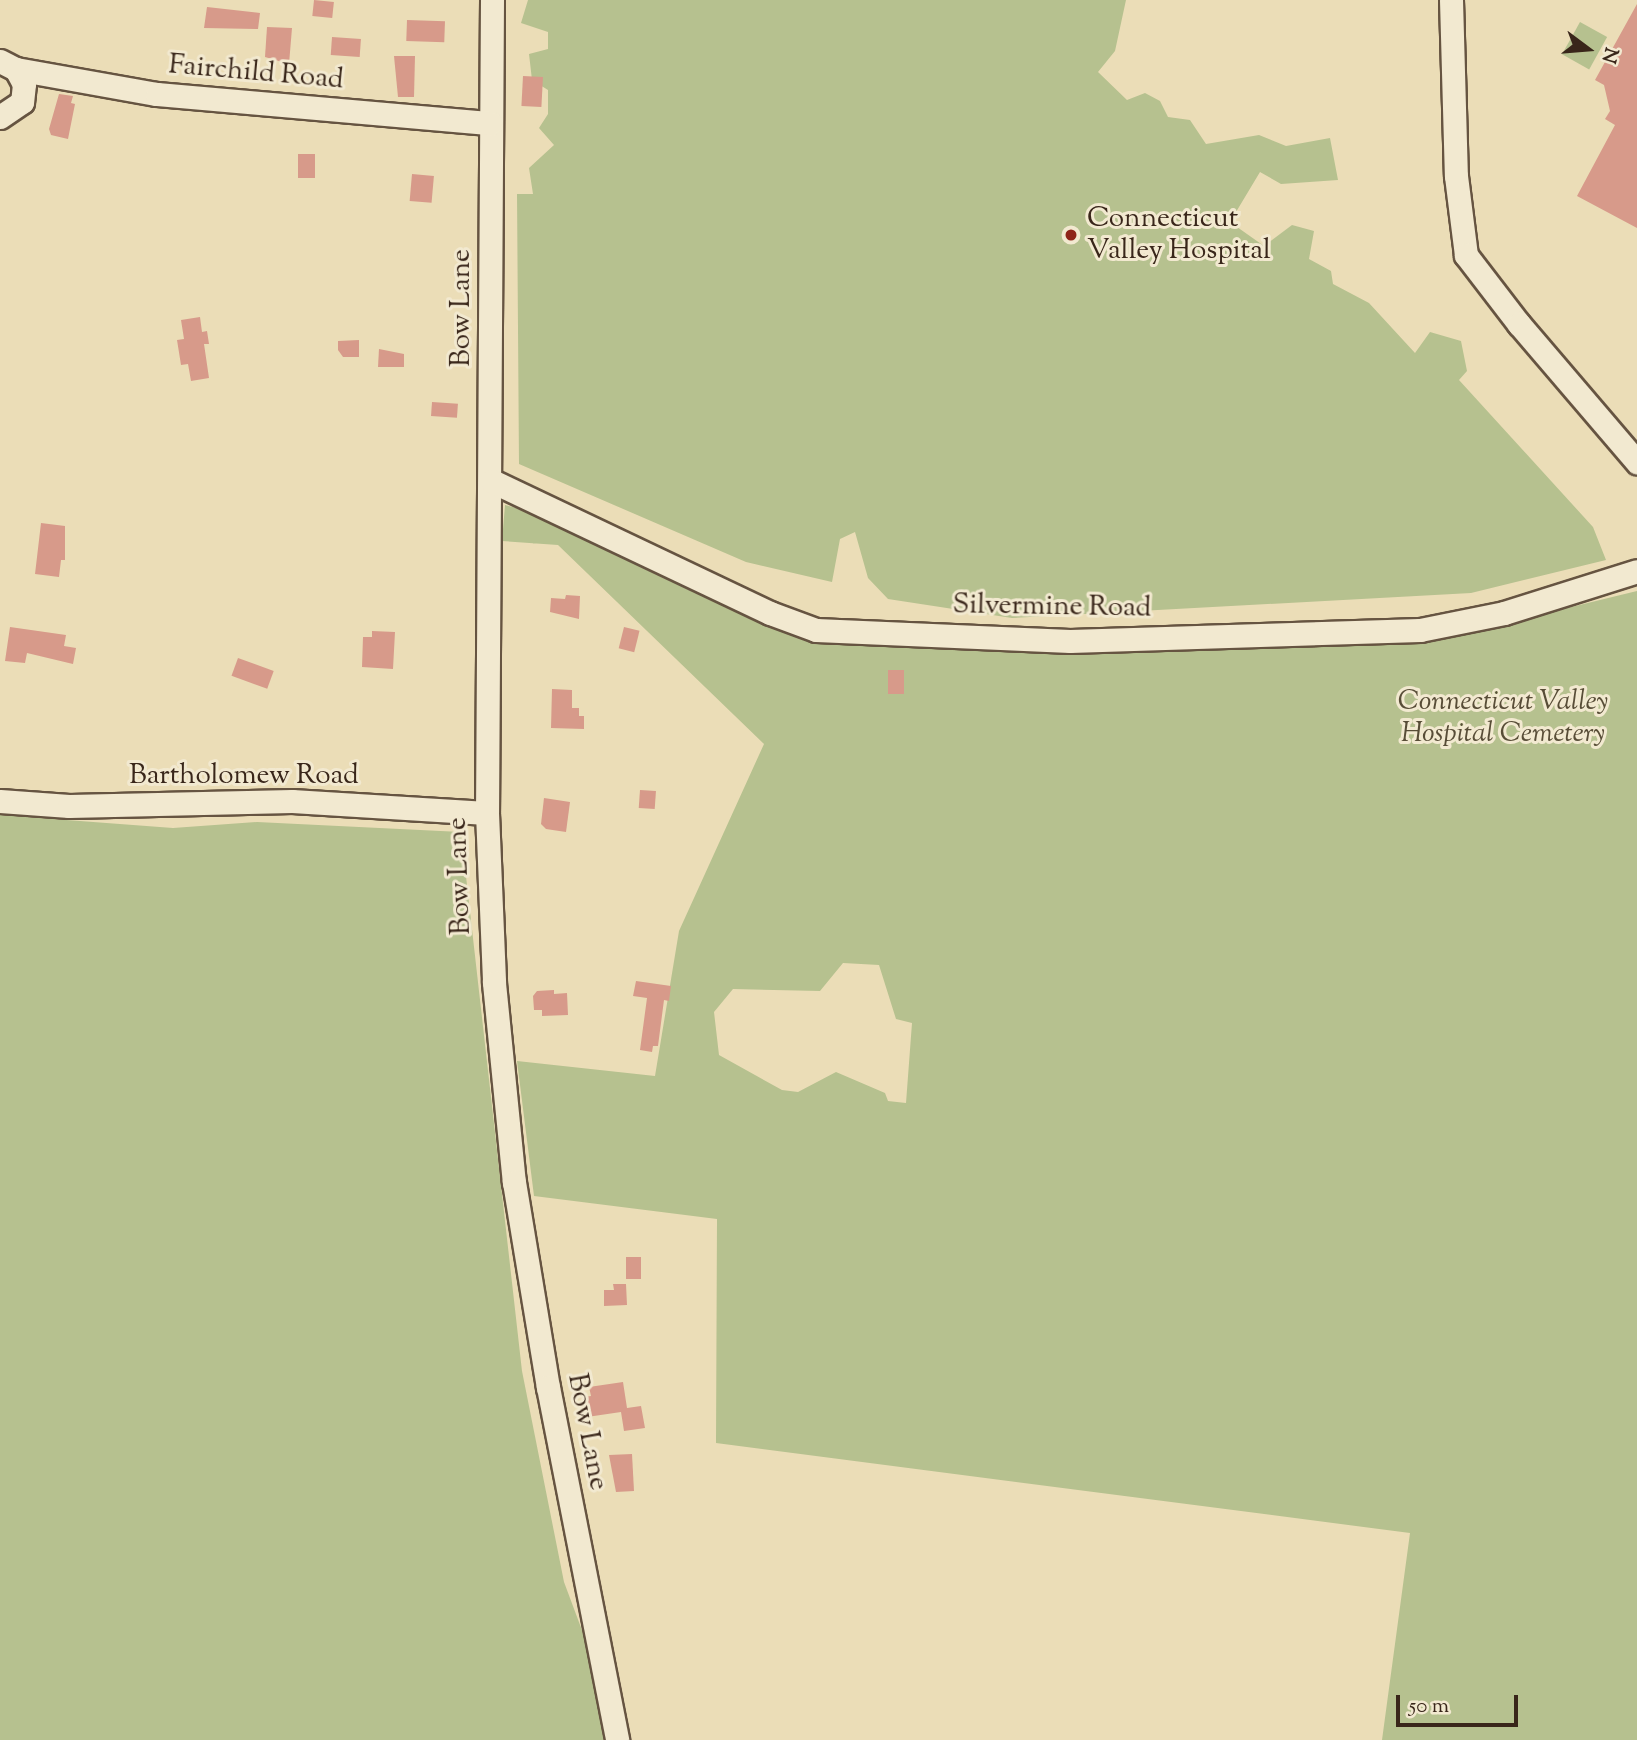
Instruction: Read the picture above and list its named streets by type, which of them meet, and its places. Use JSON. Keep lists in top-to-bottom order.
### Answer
{
  "streets": {
    "street": [
      "Fairchild Road",
      "Bow Lane",
      "Silvermine Road",
      "Bartholomew Road"
    ]
  },
  "crossings": [
    ["Fairchild Road", "Bow Lane"],
    ["Bow Lane", "Silvermine Road"],
    ["Bow Lane", "Bartholomew Road"]
  ],
  "parks": ["Connecticut Valley Hospital Cemetery"],
  "places": ["Connecticut Valley Hospital"],
  "scale_bar": "50 m",
  "north": "right"
}
